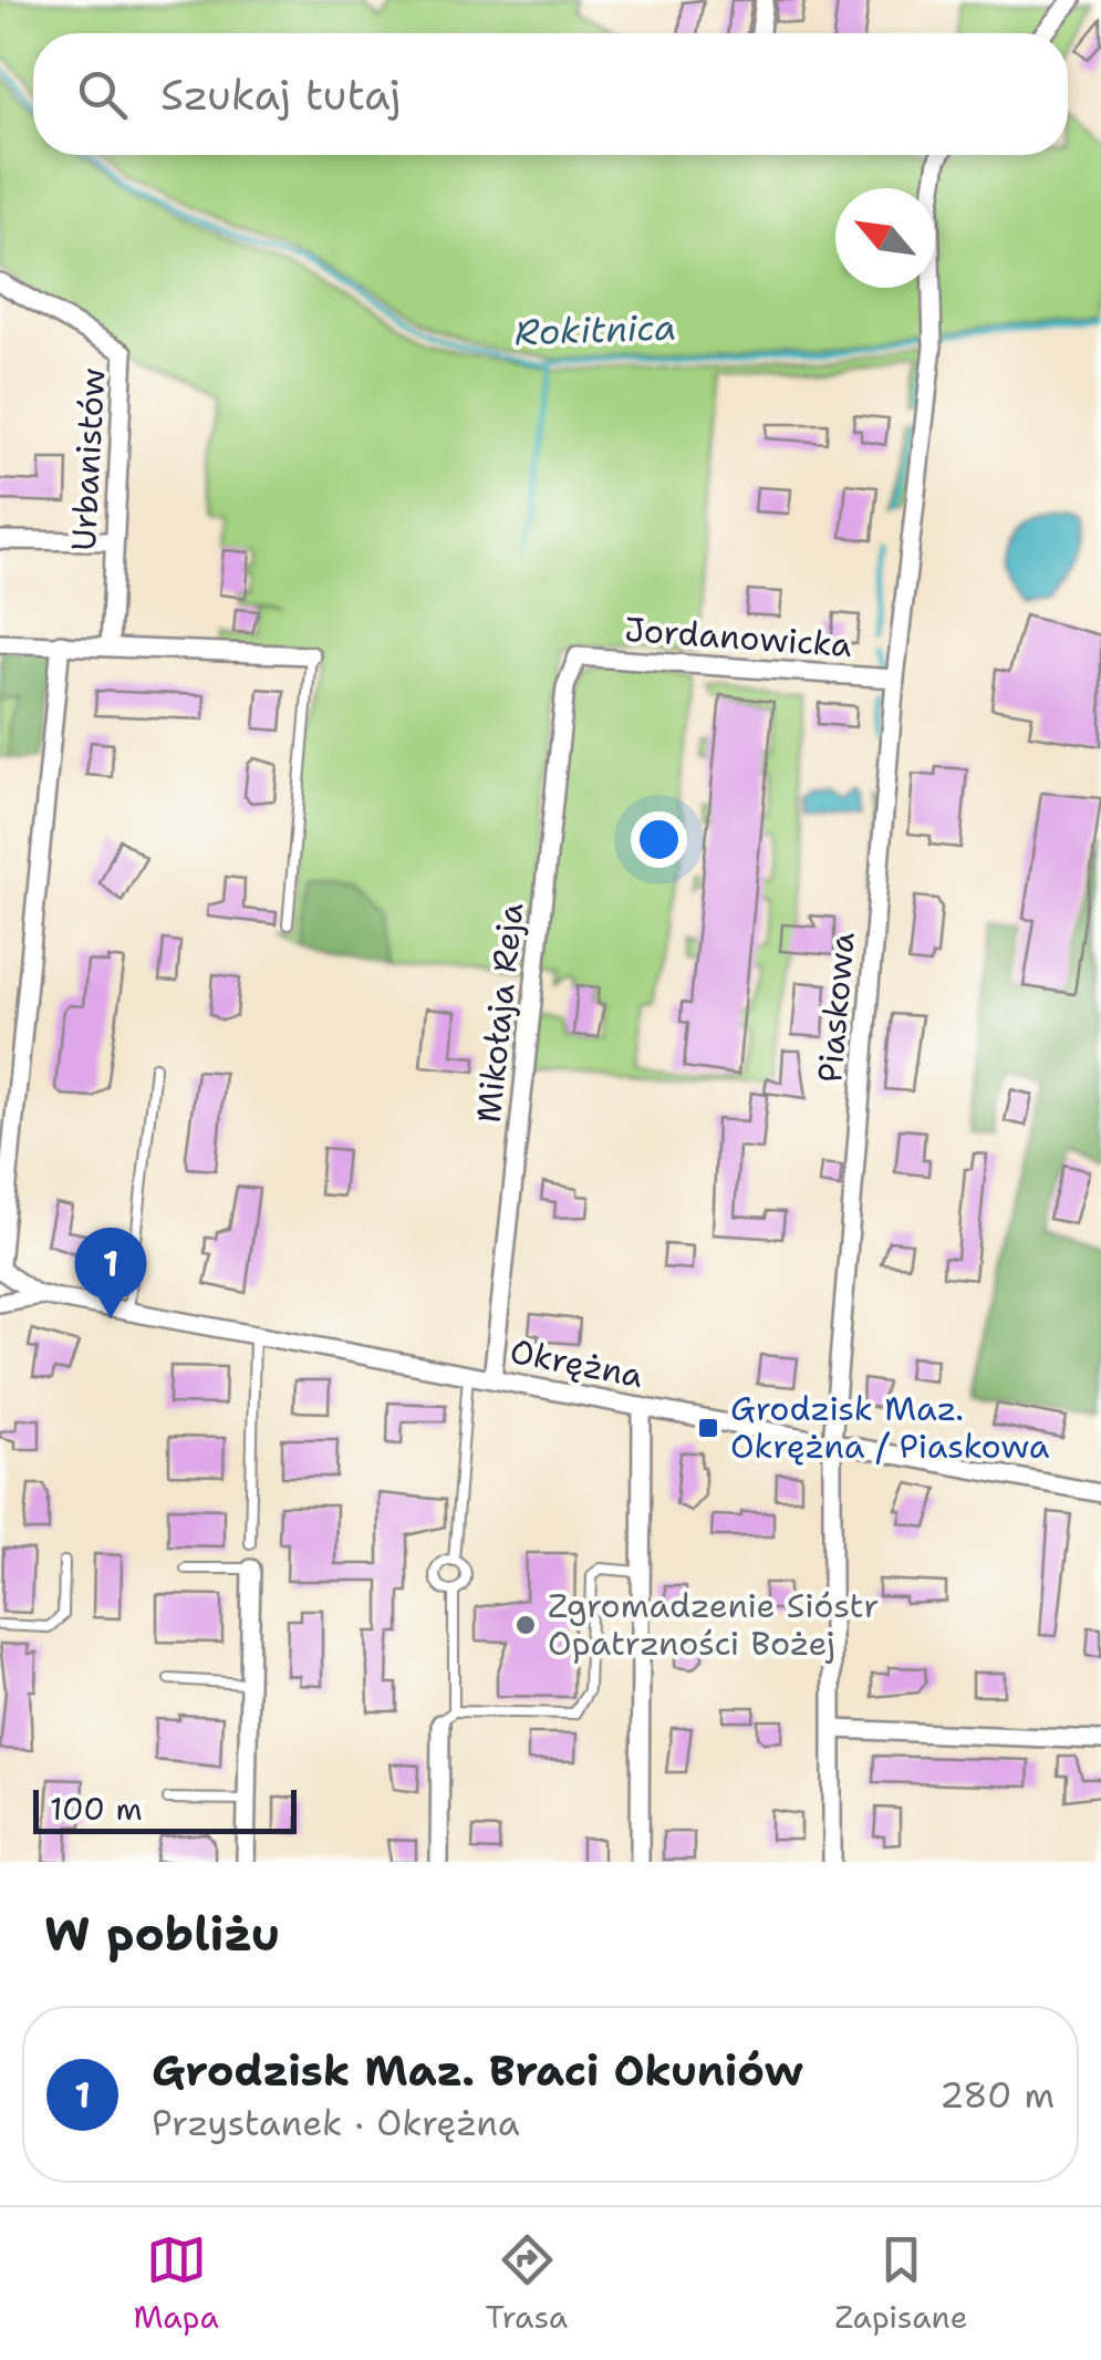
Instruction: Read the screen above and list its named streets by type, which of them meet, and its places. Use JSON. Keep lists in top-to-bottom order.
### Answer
{
  "streets": {
    "street": [
      "Urbanistów",
      "Jordanowicka",
      "Piaskowa",
      "Mikołaja Reja",
      "Okrężna"
    ]
  },
  "crossings": [
    ["Jordanowicka", "Piaskowa"],
    ["Jordanowicka", "Mikołaja Reja"],
    ["Piaskowa", "Okrężna"],
    ["Mikołaja Reja", "Okrężna"]
  ],
  "water": ["Rokitnica"],
  "places": {
    "transit": ["Grodzisk Maz. Okrężna / Piaskowa"],
    "other": ["Zgromadzenie Sióstr Opatrzności Bożej"]
  },
  "scale_bar": "100 m",
  "north": "top left",
  "page": {
    "search": "Szukaj tutaj",
    "pins": "1",
    "scale": "100 m",
    "heading": "W pobliżu",
    "list": [
      {
        "mark": "1",
        "name": "Grodzisk Maz. Braci Okuniów",
        "note": "Przystanek · Okrężna",
        "value": "280 m"
      }
    ],
    "nav": ["Mapa", "Trasa", "Zapisane"]
  }
}
